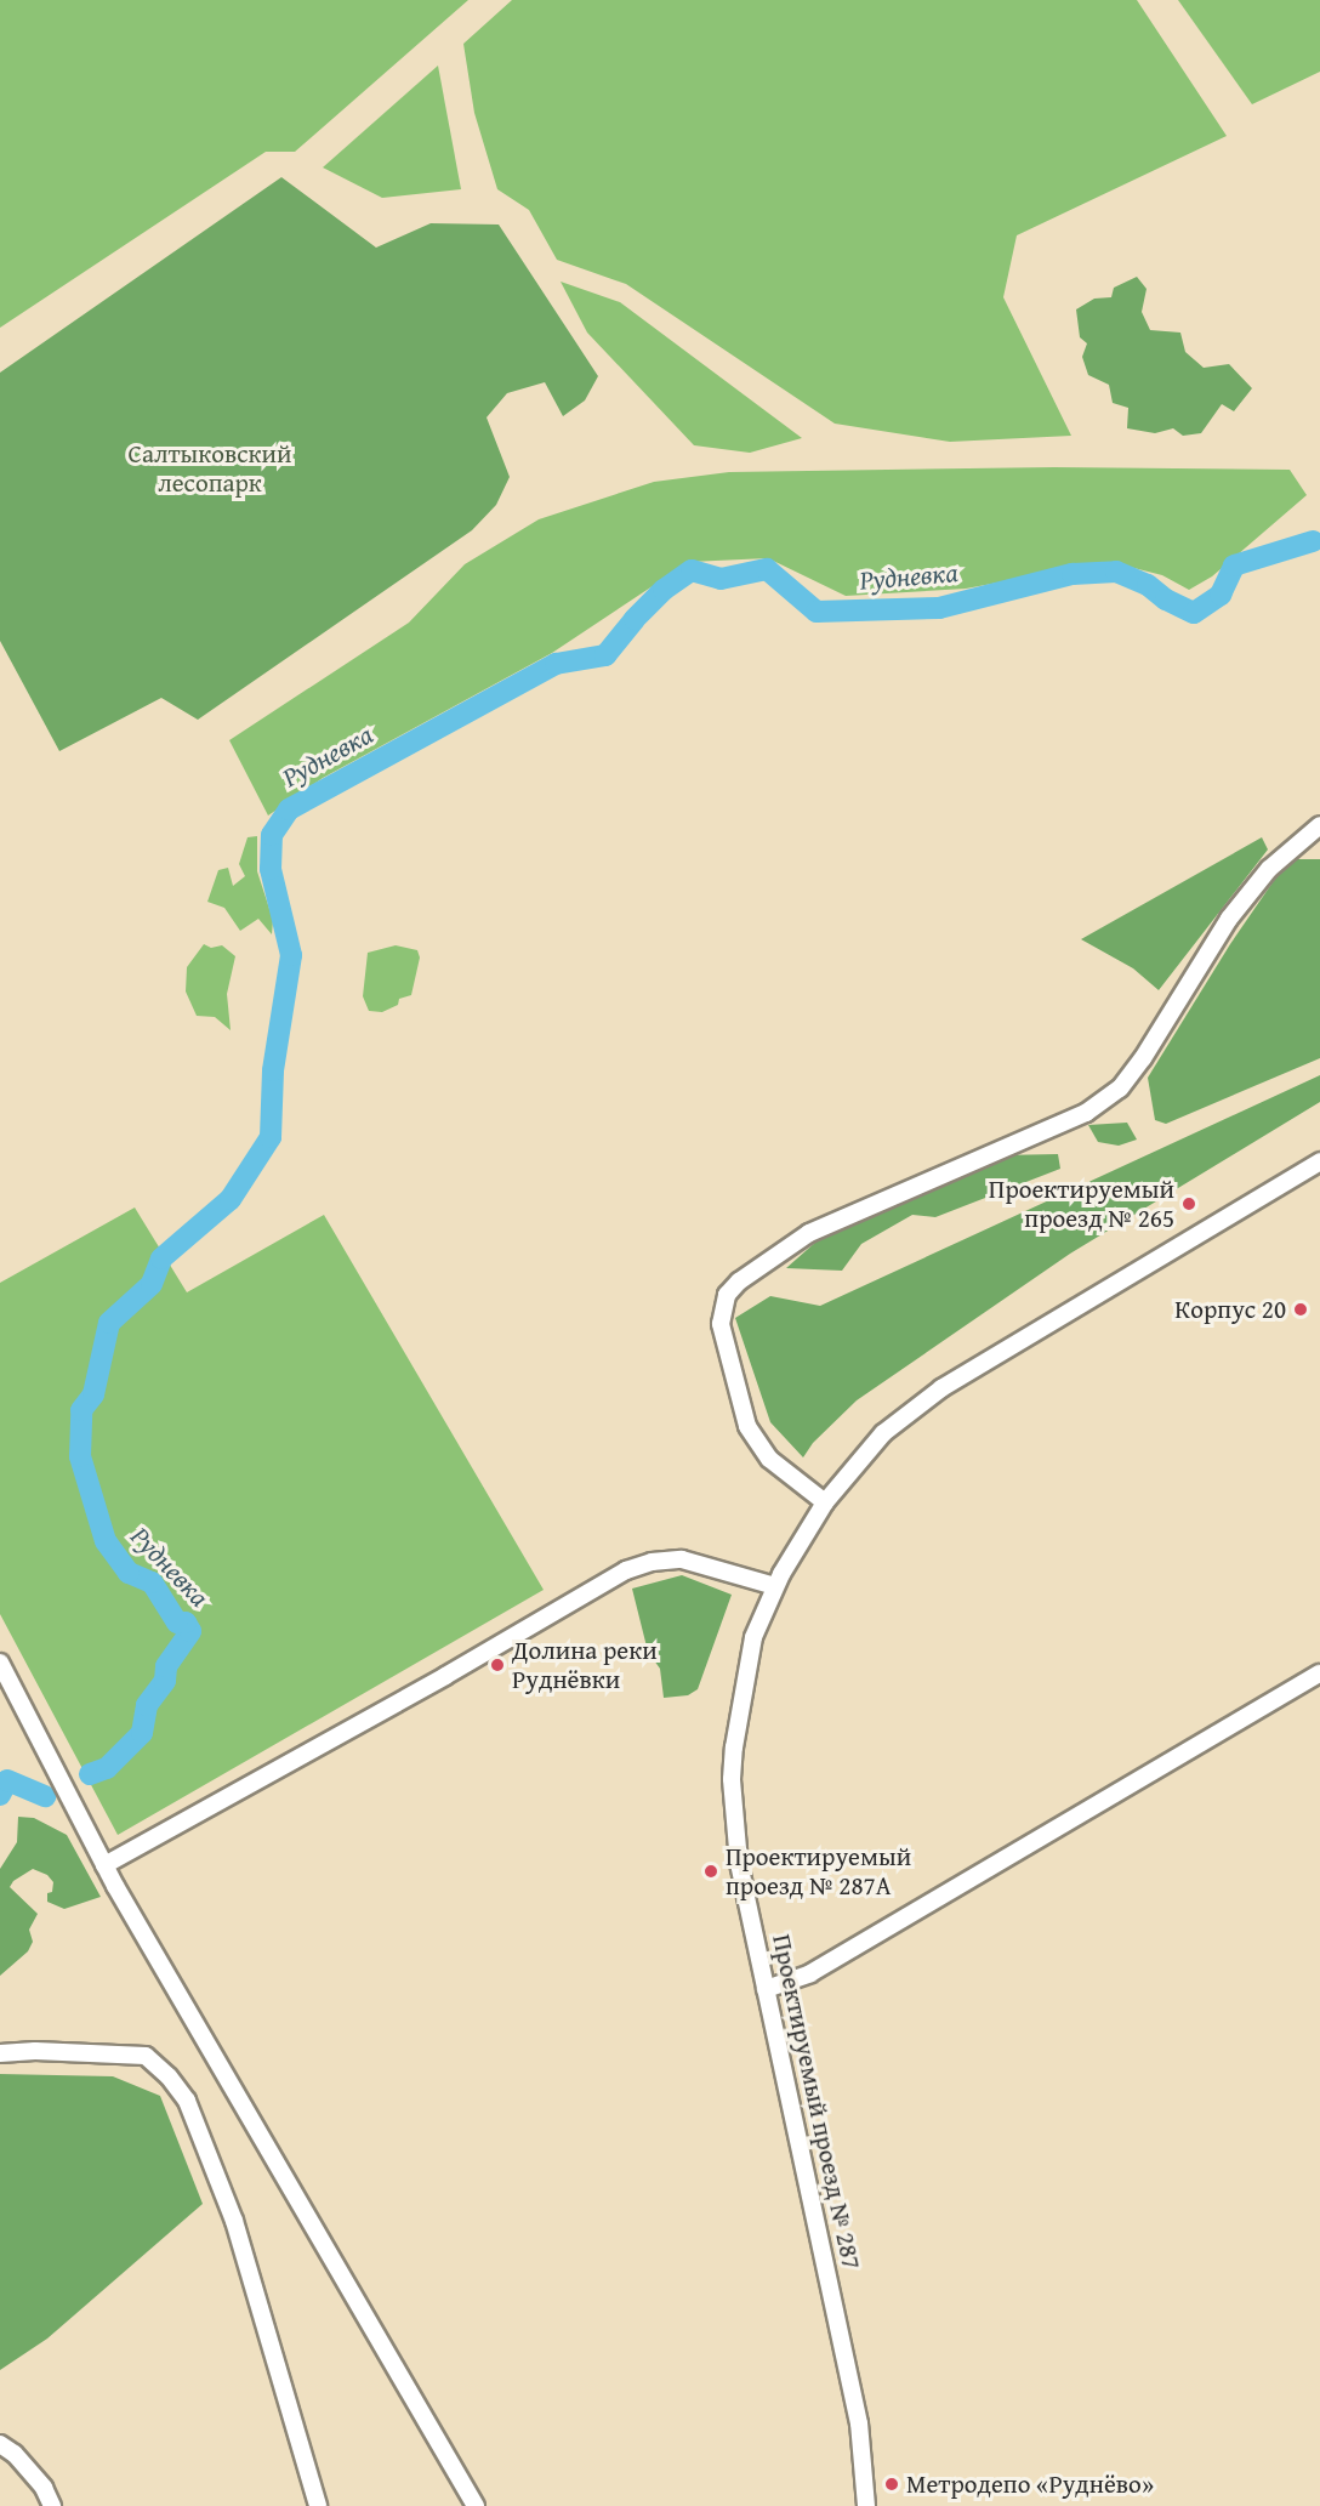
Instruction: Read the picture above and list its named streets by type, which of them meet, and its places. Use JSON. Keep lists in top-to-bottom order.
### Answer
{
  "streets": {
    "street": ["Проектируемый проезд № 287"]
  },
  "water": ["Рудневка"],
  "parks": ["Салтыковский лесопарк"],
  "places": [
    "Проектируемый проезд № 265",
    "Корпус 20",
    "Долина реки Руднёвки",
    "Проектируемый проезд № 287А",
    "Метродепо «Руднёво»"
  ]
}
